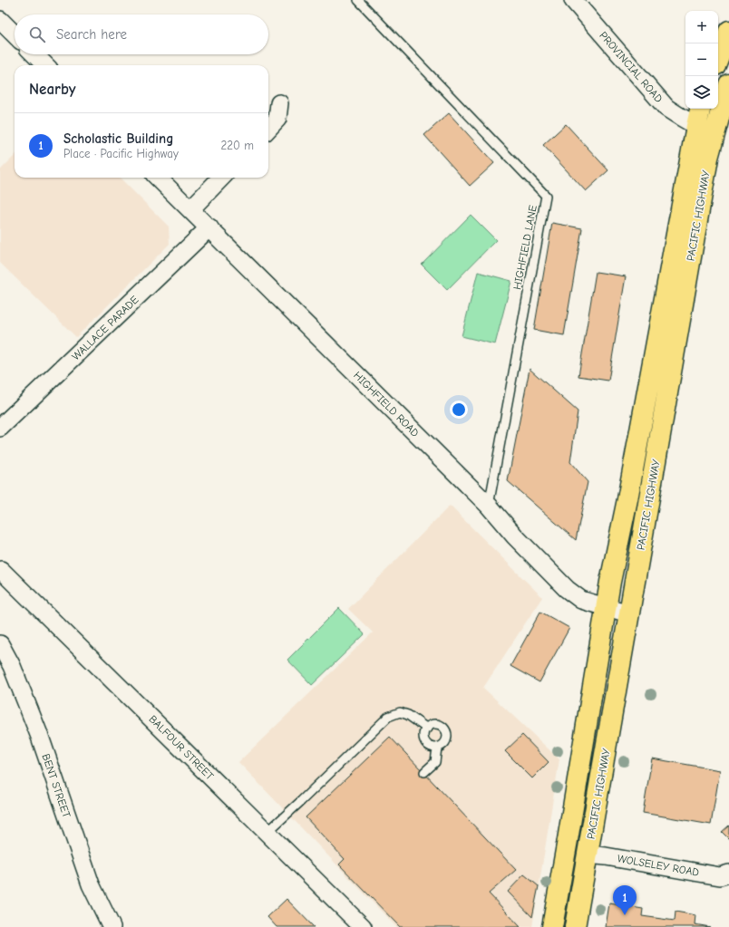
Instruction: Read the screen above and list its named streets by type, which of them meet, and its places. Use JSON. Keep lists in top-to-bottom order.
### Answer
{
  "streets": {
    "highway": ["PACIFIC HIGHWAY"],
    "street": [
      "PROVINCIAL ROAD",
      "WALLACE PARADE",
      "HIGHFIELD ROAD",
      "BALFOUR STREET",
      "BENT STREET",
      "WOLSELEY ROAD"
    ],
    "lane": ["HIGHFIELD LANE"]
  },
  "crossings": [
    ["PROVINCIAL ROAD", "PACIFIC HIGHWAY"],
    ["PACIFIC HIGHWAY", "HIGHFIELD ROAD"],
    ["PACIFIC HIGHWAY", "WOLSELEY ROAD"],
    ["HIGHFIELD LANE", "HIGHFIELD ROAD"],
    ["WALLACE PARADE", "HIGHFIELD ROAD"]
  ],
  "page": {
    "map_buttons": ["+", "−"],
    "search": "Search here",
    "heading": "Nearby",
    "list": [
      {
        "mark": "1",
        "name": "Scholastic Building",
        "note": "Place · Pacific Highway",
        "value": "220 m"
      }
    ],
    "pins": "1"
  }
}
